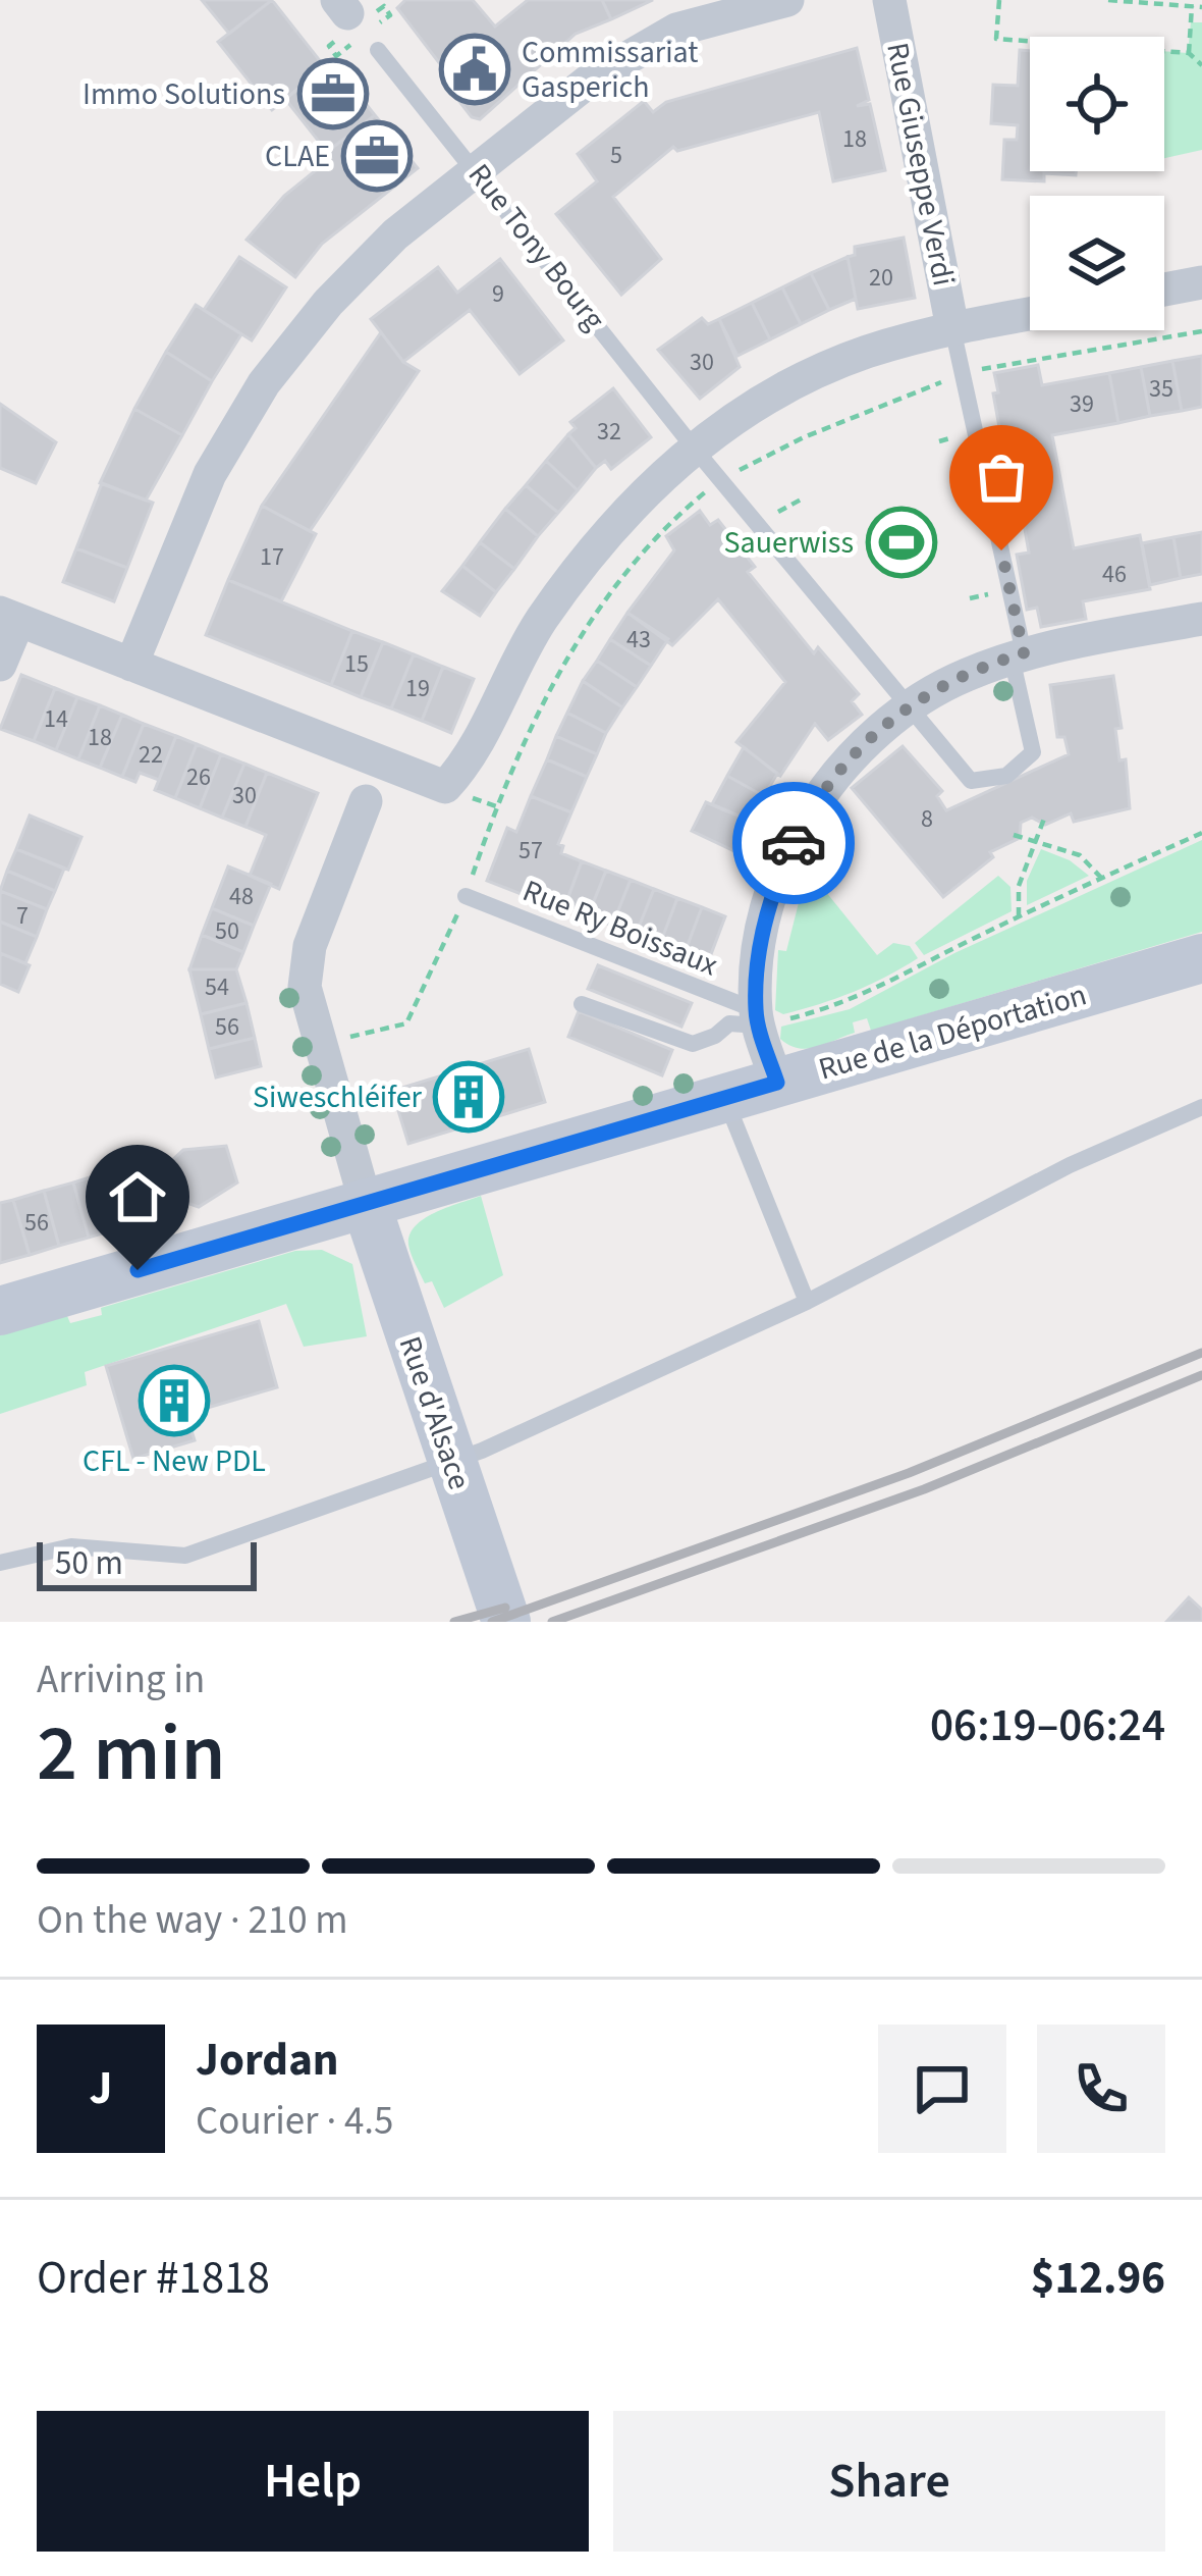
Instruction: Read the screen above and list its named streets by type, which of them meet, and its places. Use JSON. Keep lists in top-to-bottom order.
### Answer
{
  "streets": {
    "street": ["Rue Giuseppe Verdi", "Rue de la Déportation", "Rue d'Alsace"],
    "lane": ["Rue Tony Bourg", "Rue Ry Boissaux"]
  },
  "crossings": [
    ["Rue de la Déportation", "Rue d'Alsace"]
  ],
  "places": {
    "public building": ["Commissariat Gasperich"],
    "office": ["Immo Solutions", "CLAE"],
    "sports": ["Sauerwiss"],
    "building": ["Siweschléifer", "CFL - New PDL"]
  },
  "house_numbers": [
    "18",
    "5",
    "20",
    "9",
    "30",
    "35",
    "39",
    "32",
    "17",
    "46",
    "43",
    "15",
    "19",
    "14",
    "18",
    "22",
    "26",
    "30",
    "8",
    "57",
    "48",
    "7",
    "50",
    "54",
    "56",
    "56"
  ],
  "scale_bar": "50 m",
  "page": {
    "scale": "50 m",
    "heading": ["2 min", "Arriving in", "06:19–06:24"],
    "panel": [
      "Jordan",
      "Courier · 4.5",
      "Order #1818",
      "$12.96"
    ],
    "bar": "On the way · 210 m",
    "round": "J",
    "buttons": ["Help", "Share"]
  }
}
